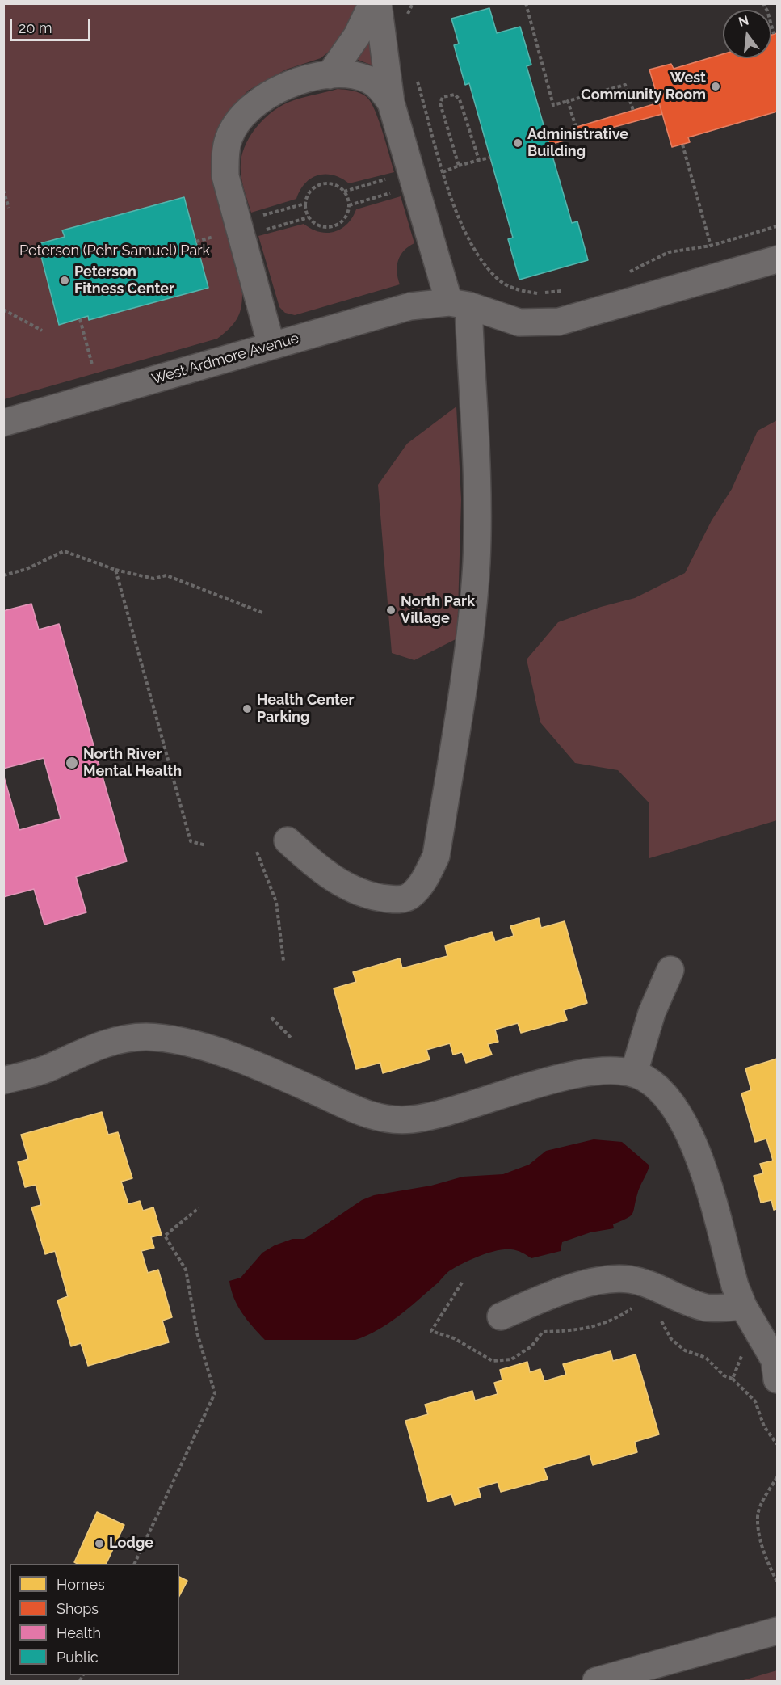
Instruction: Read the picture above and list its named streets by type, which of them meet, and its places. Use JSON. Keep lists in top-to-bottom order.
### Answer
{
  "streets": {
    "street": ["West Ardmore Avenue"]
  },
  "parks": ["Peterson (Pehr Samuel) Park"],
  "places": [
    "West Community Room",
    "Administrative Building",
    "Peterson Fitness Center",
    "North Park Village",
    "Health Center Parking",
    "North River Mental Health",
    "Lodge"
  ],
  "legend": [
    "Homes",
    "Shops",
    "Health",
    "Public"
  ],
  "scale_bar": "20 m",
  "north": "top"
}
